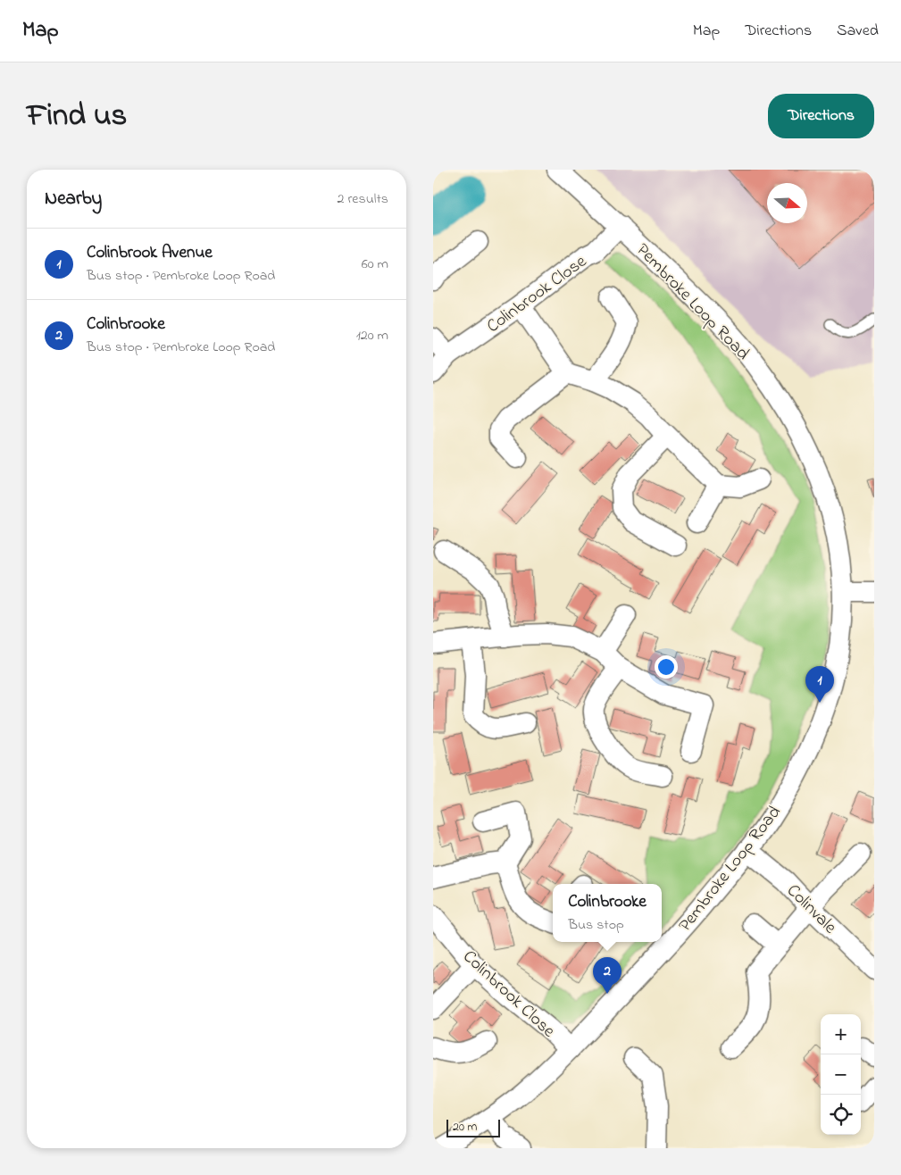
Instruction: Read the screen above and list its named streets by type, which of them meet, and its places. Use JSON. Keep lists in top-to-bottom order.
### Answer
{
  "streets": {
    "street": ["Colinbrook Close", "Pembroke Loop Road", "Colinvale"]
  },
  "crossings": [
    ["Colinbrook Close", "Pembroke Loop Road"],
    ["Pembroke Loop Road", "Colinvale"]
  ],
  "scale_bar": "20 m",
  "north": "right",
  "page": {
    "header": "Map",
    "nav": ["Map", "Directions", "Saved"],
    "title": "Find us",
    "buttons": "Directions",
    "heading": ["Nearby", "2 results"],
    "list": [
      {
        "mark": "1",
        "name": "Colinbrook Avenue",
        "note": "Bus stop · Pembroke Loop Road",
        "value": "60 m"
      },
      {
        "mark": "2",
        "name": "Colinbrooke",
        "note": "Bus stop · Pembroke Loop Road",
        "value": "120 m"
      }
    ],
    "pins": ["1", "2"],
    "popup": ["Colinbrooke", "Bus stop"],
    "map_buttons": ["+", "−"],
    "scale": "20 m"
  }
}
